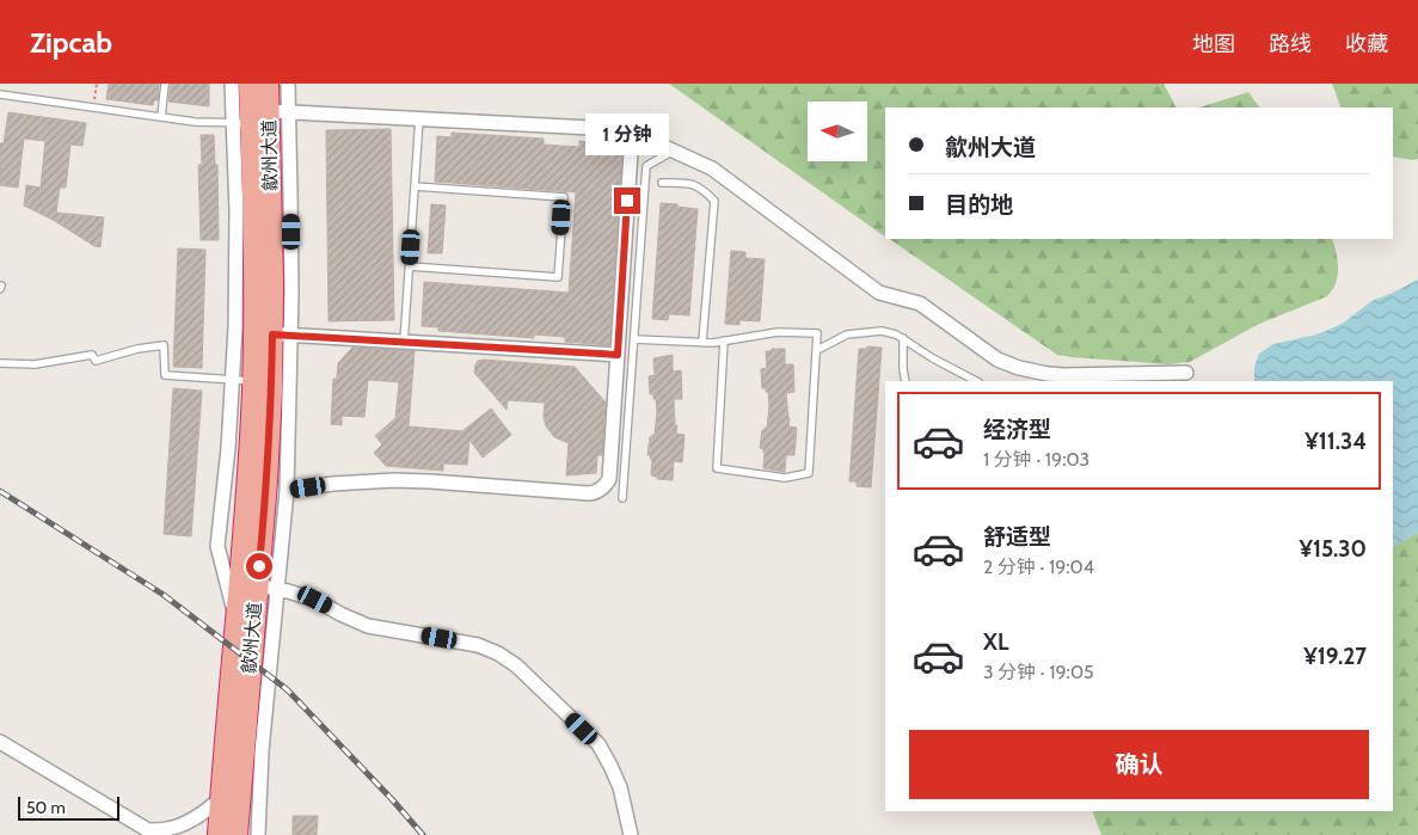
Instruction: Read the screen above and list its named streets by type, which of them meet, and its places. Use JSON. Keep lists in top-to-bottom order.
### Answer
{
  "streets": {
    "highway": ["歙州大道"]
  },
  "scale_bar": "50 m",
  "north": "left",
  "page": {
    "header": "Zipcab",
    "nav": ["地图", "路线", "收藏"],
    "banner": ["歙州大道", "目的地"],
    "bubble": "1 分钟",
    "list": [
      {
        "name": "经济型",
        "note": "1 分钟 · 19:03",
        "value": "¥11.34"
      },
      {
        "name": "舒适型",
        "note": "2 分钟 · 19:04",
        "value": "¥15.30"
      },
      {
        "name": "XL",
        "note": "3 分钟 · 19:05",
        "value": "¥19.27"
      }
    ],
    "buttons": "确认",
    "scale": "50 m"
  }
}
